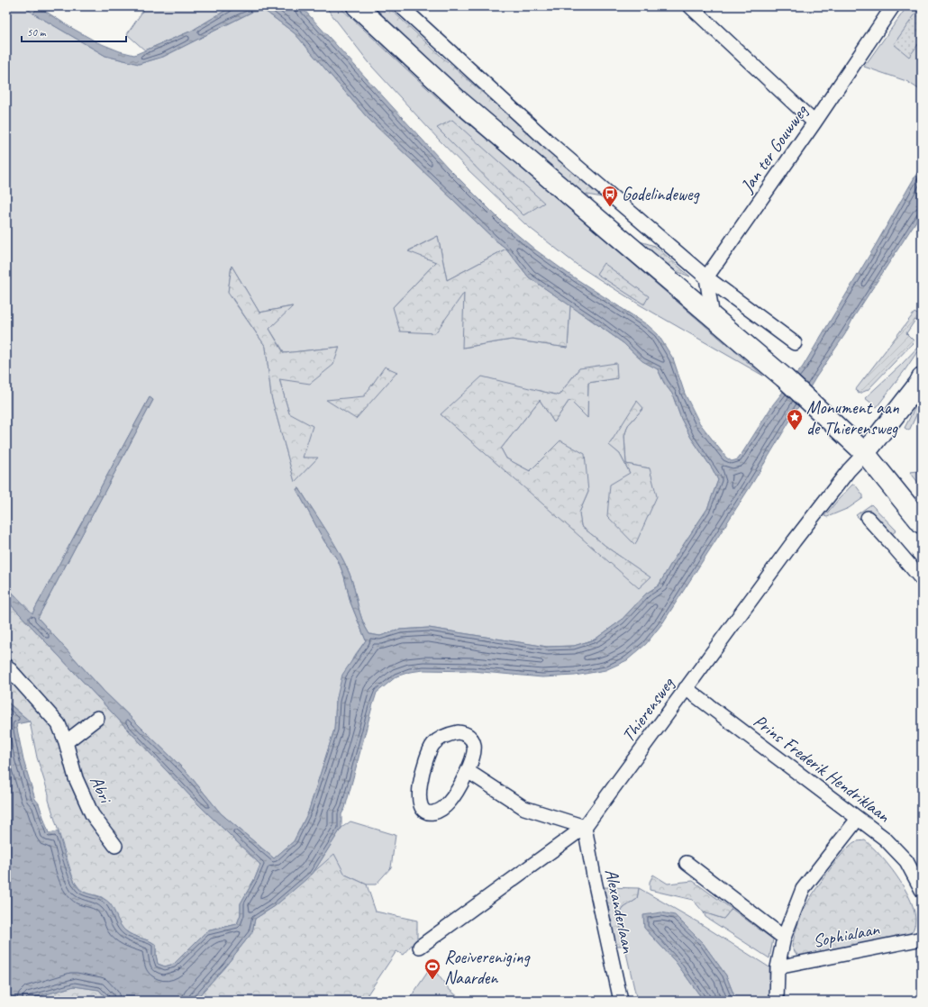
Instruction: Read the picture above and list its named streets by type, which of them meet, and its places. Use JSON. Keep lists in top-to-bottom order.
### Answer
{
  "streets": {
    "street": [
      "Jan ter Gouwweg",
      "Thierensweg",
      "Prins Frederik Hendriklaan",
      "Abri",
      "Alexanderlaan",
      "Sophialaan"
    ]
  },
  "crossings": [
    ["Thierensweg", "Prins Frederik Hendriklaan"],
    ["Thierensweg", "Alexanderlaan"]
  ],
  "places": {
    "bus stop": ["Godelindeweg"],
    "place": ["Monument aan de Thierensweg"],
    "sports": ["Roeivereniging Naarden"]
  },
  "scale_bar": "50 m"
}
